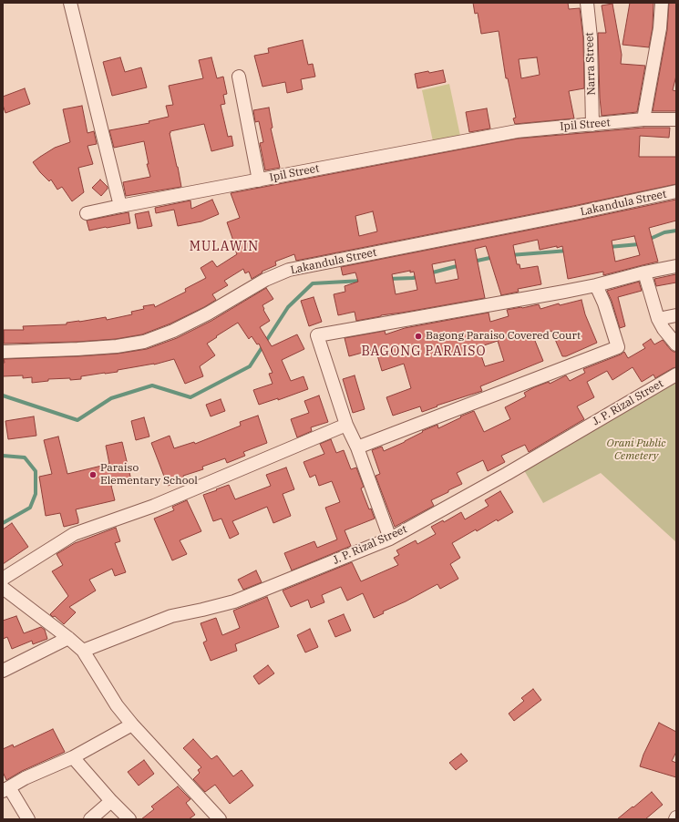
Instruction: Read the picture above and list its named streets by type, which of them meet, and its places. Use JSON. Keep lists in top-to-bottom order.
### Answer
{
  "streets": {
    "street": [
      "Narra Street",
      "Ipil Street",
      "Lakandula Street",
      "J. P. Rizal Street"
    ]
  },
  "crossings": [
    ["Narra Street", "Ipil Street"]
  ],
  "districts": ["MULAWIN", "BAGONG PARAISO"],
  "parks": ["Orani Public Cemetery"],
  "places": ["Bagong Paraiso Covered Court", "Paraiso Elementary School"]
}
